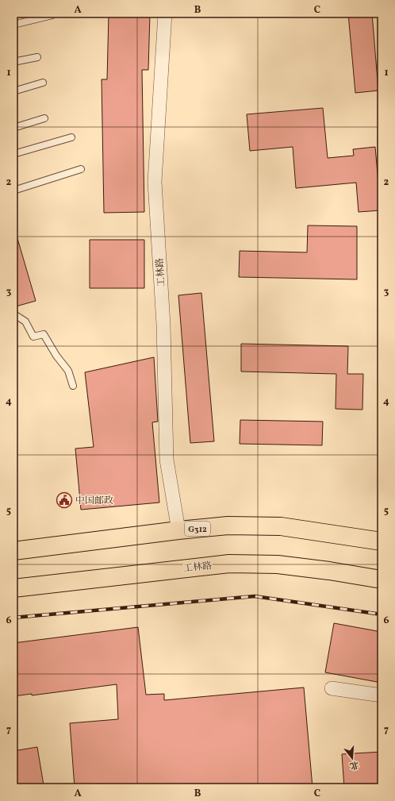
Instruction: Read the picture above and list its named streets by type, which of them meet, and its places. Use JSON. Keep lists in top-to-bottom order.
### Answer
{
  "streets": {
    "highway": ["工林路", "G312"]
  },
  "crossings": [
    ["工林路", "G312"]
  ],
  "places": {
    "public building": ["中国邮政"]
  },
  "north": "bottom",
  "grid": {
    "columns": ["A", "B", "C"],
    "rows": [
      "1",
      "2",
      "3",
      "4",
      "5",
      "6",
      "7"
    ]
  }
}
